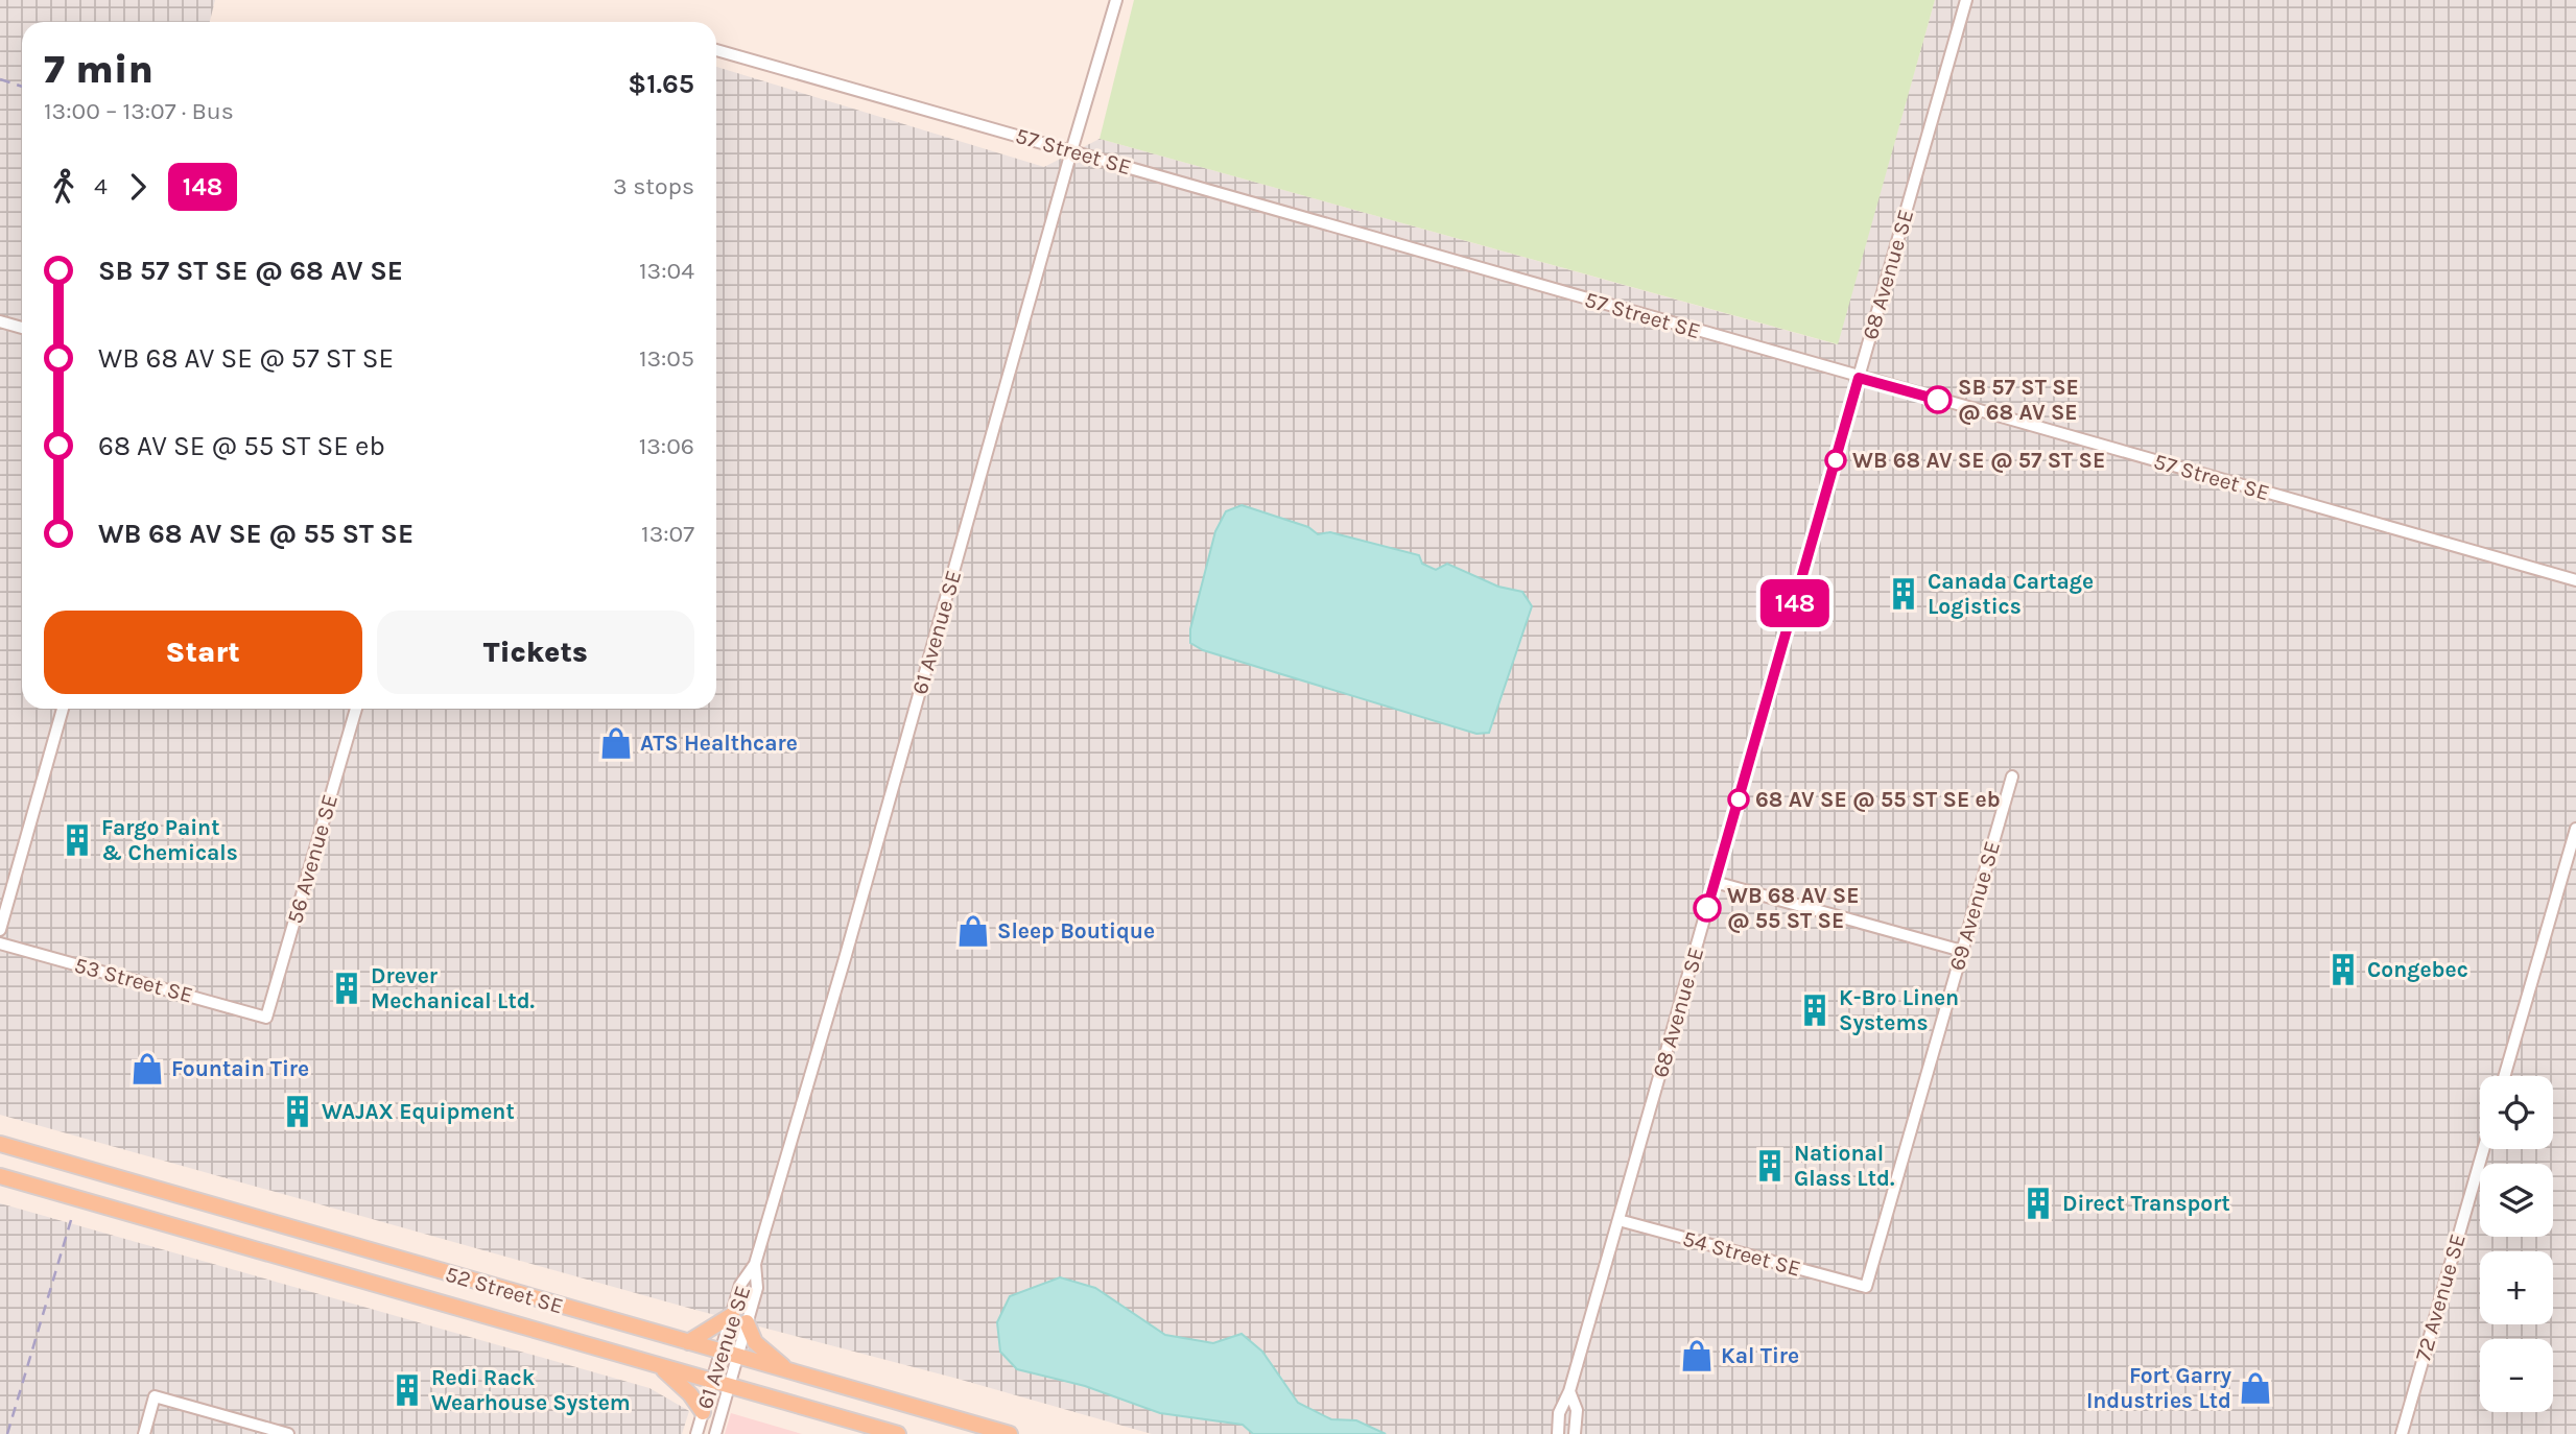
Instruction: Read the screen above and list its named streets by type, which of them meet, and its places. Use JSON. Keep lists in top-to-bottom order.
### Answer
{
  "streets": {
    "main road": ["52 Street SE"],
    "street": [
      "57 Street SE",
      "68 Avenue SE",
      "61 Avenue SE",
      "56 Avenue SE",
      "69 Avenue SE",
      "53 Street SE",
      "54 Street SE",
      "72 Avenue SE"
    ]
  },
  "crossings": [
    ["57 Street SE", "68 Avenue SE"],
    ["57 Street SE", "61 Avenue SE"],
    ["68 Avenue SE", "54 Street SE"],
    ["61 Avenue SE", "52 Street SE"],
    ["56 Avenue SE", "53 Street SE"],
    ["69 Avenue SE", "54 Street SE"]
  ],
  "places": {
    "other": [
      "SB 57 ST SE @ 68 AV SE",
      "WB 68 AV SE @ 57 ST SE",
      "68 AV SE @ 55 ST SE eb",
      "WB 68 AV SE @ 55 ST SE"
    ],
    "building": [
      "Canada Cartage Logistics",
      "Fargo Paint & Chemicals",
      "Congebec",
      "Drever Mechanical Ltd.",
      "K-Bro Linen Systems",
      "WAJAX Equipment",
      "National Glass Ltd.",
      "Direct Transport",
      "Redi Rack Wearhouse System"
    ],
    "shop": [
      "ATS Healthcare",
      "Sleep Boutique",
      "Fountain Tire",
      "Kal Tire",
      "Fort Garry Industries Ltd"
    ]
  },
  "lines": ["bus line 148"],
  "page": {
    "on_map": "148",
    "heading": ["7 min", "13:00 – 13:07 · Bus", "$1.65"],
    "legs": ["4", "148", "3 stops"],
    "list": [
      {
        "name": "SB 57 ST SE @ 68 AV SE",
        "value": "13:04"
      },
      {
        "name": "WB 68 AV SE @ 57 ST SE",
        "value": "13:05"
      },
      {
        "name": "68 AV SE @ 55 ST SE eb",
        "value": "13:06"
      },
      {
        "name": "WB 68 AV SE @ 55 ST SE",
        "value": "13:07"
      }
    ],
    "buttons": ["Start", "Tickets"],
    "map_buttons": ["+", "−"]
  }
}
